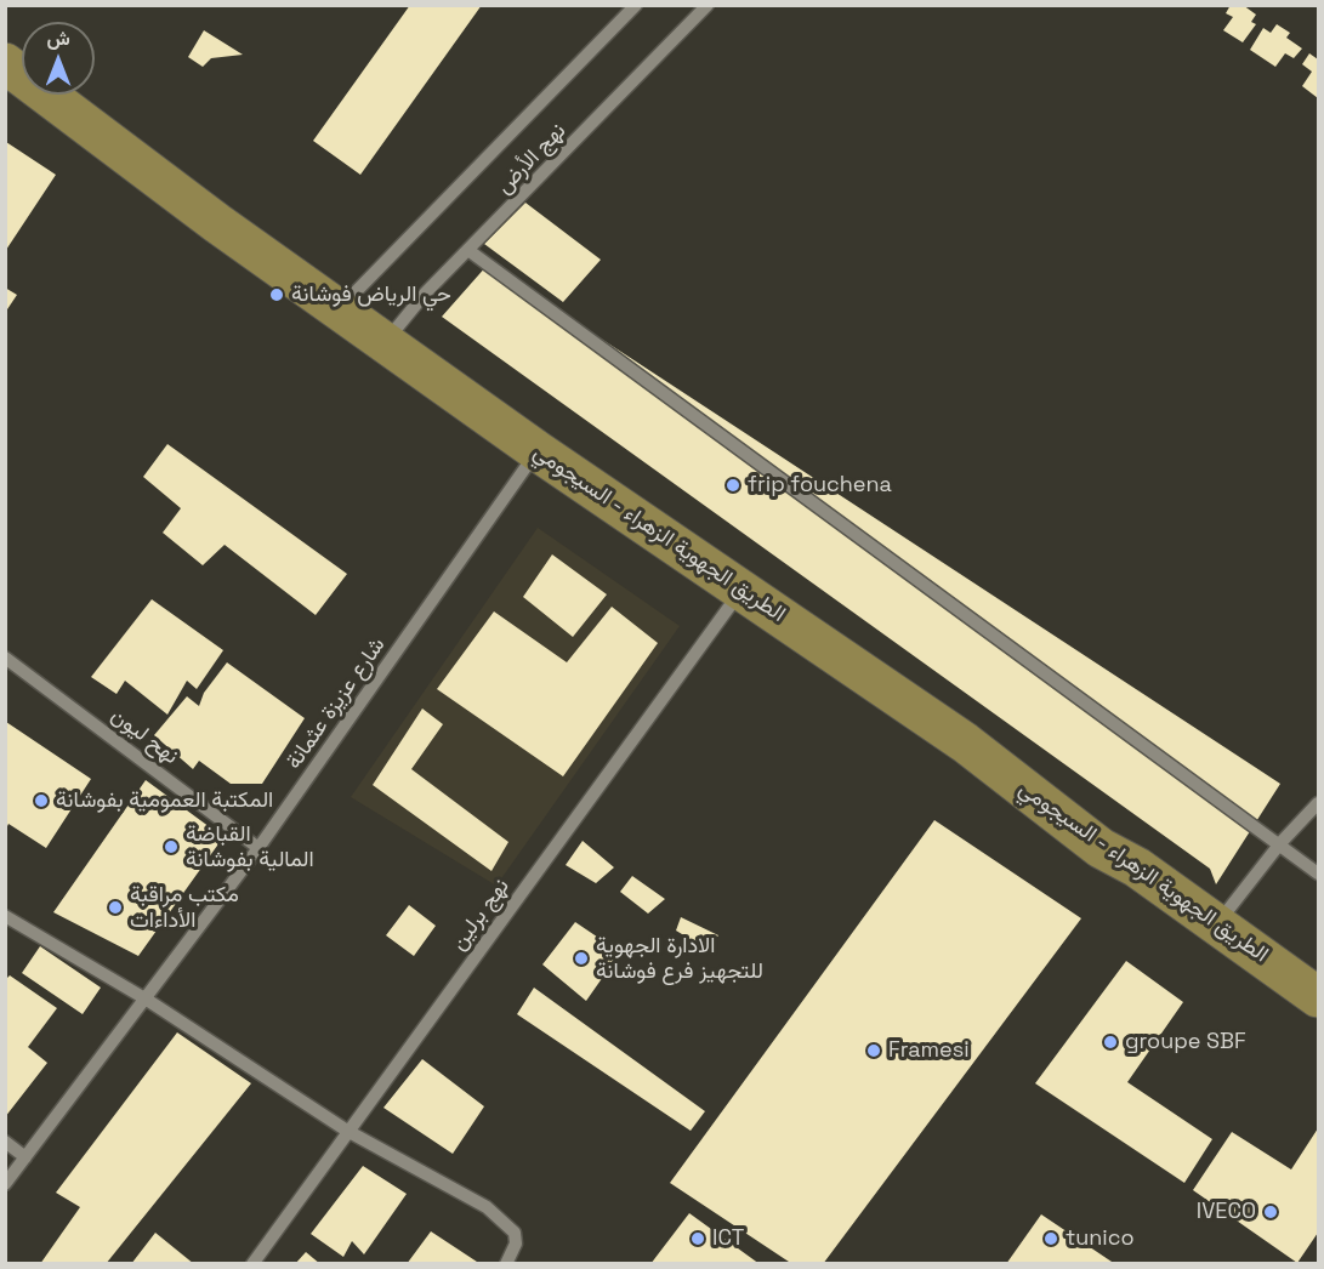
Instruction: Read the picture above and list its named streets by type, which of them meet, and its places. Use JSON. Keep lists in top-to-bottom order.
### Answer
{
  "streets": {
    "main road": ["الطريق الجهوية الزهراء - السيجومي"],
    "street": [
      "نهج الأرض",
      "شارع عزيزة عثمانة",
      "نهح ليون",
      "نهج برلين"
    ]
  },
  "crossings": [
    ["نهج الأرض", "الطريق الجهوية الزهراء - السيجومي"],
    ["الطريق الجهوية الزهراء - السيجومي", "شارع عزيزة عثمانة"],
    ["الطريق الجهوية الزهراء - السيجومي", "نهج برلين"],
    ["شارع عزيزة عثمانة", "نهح ليون"]
  ],
  "places": [
    "حي الرياض فوشانة",
    "frip fouchena",
    "المكتبة العمومية بفوشانة",
    "القباضة المالية بفوشانة",
    "مكتب مراقبة الأداءات",
    "الادارة الجهوية للتجهيز فرع فوشانة",
    "groupe SBF",
    "Framesi",
    "IVECO",
    "ICT",
    "tunico"
  ],
  "north": "top"
}
